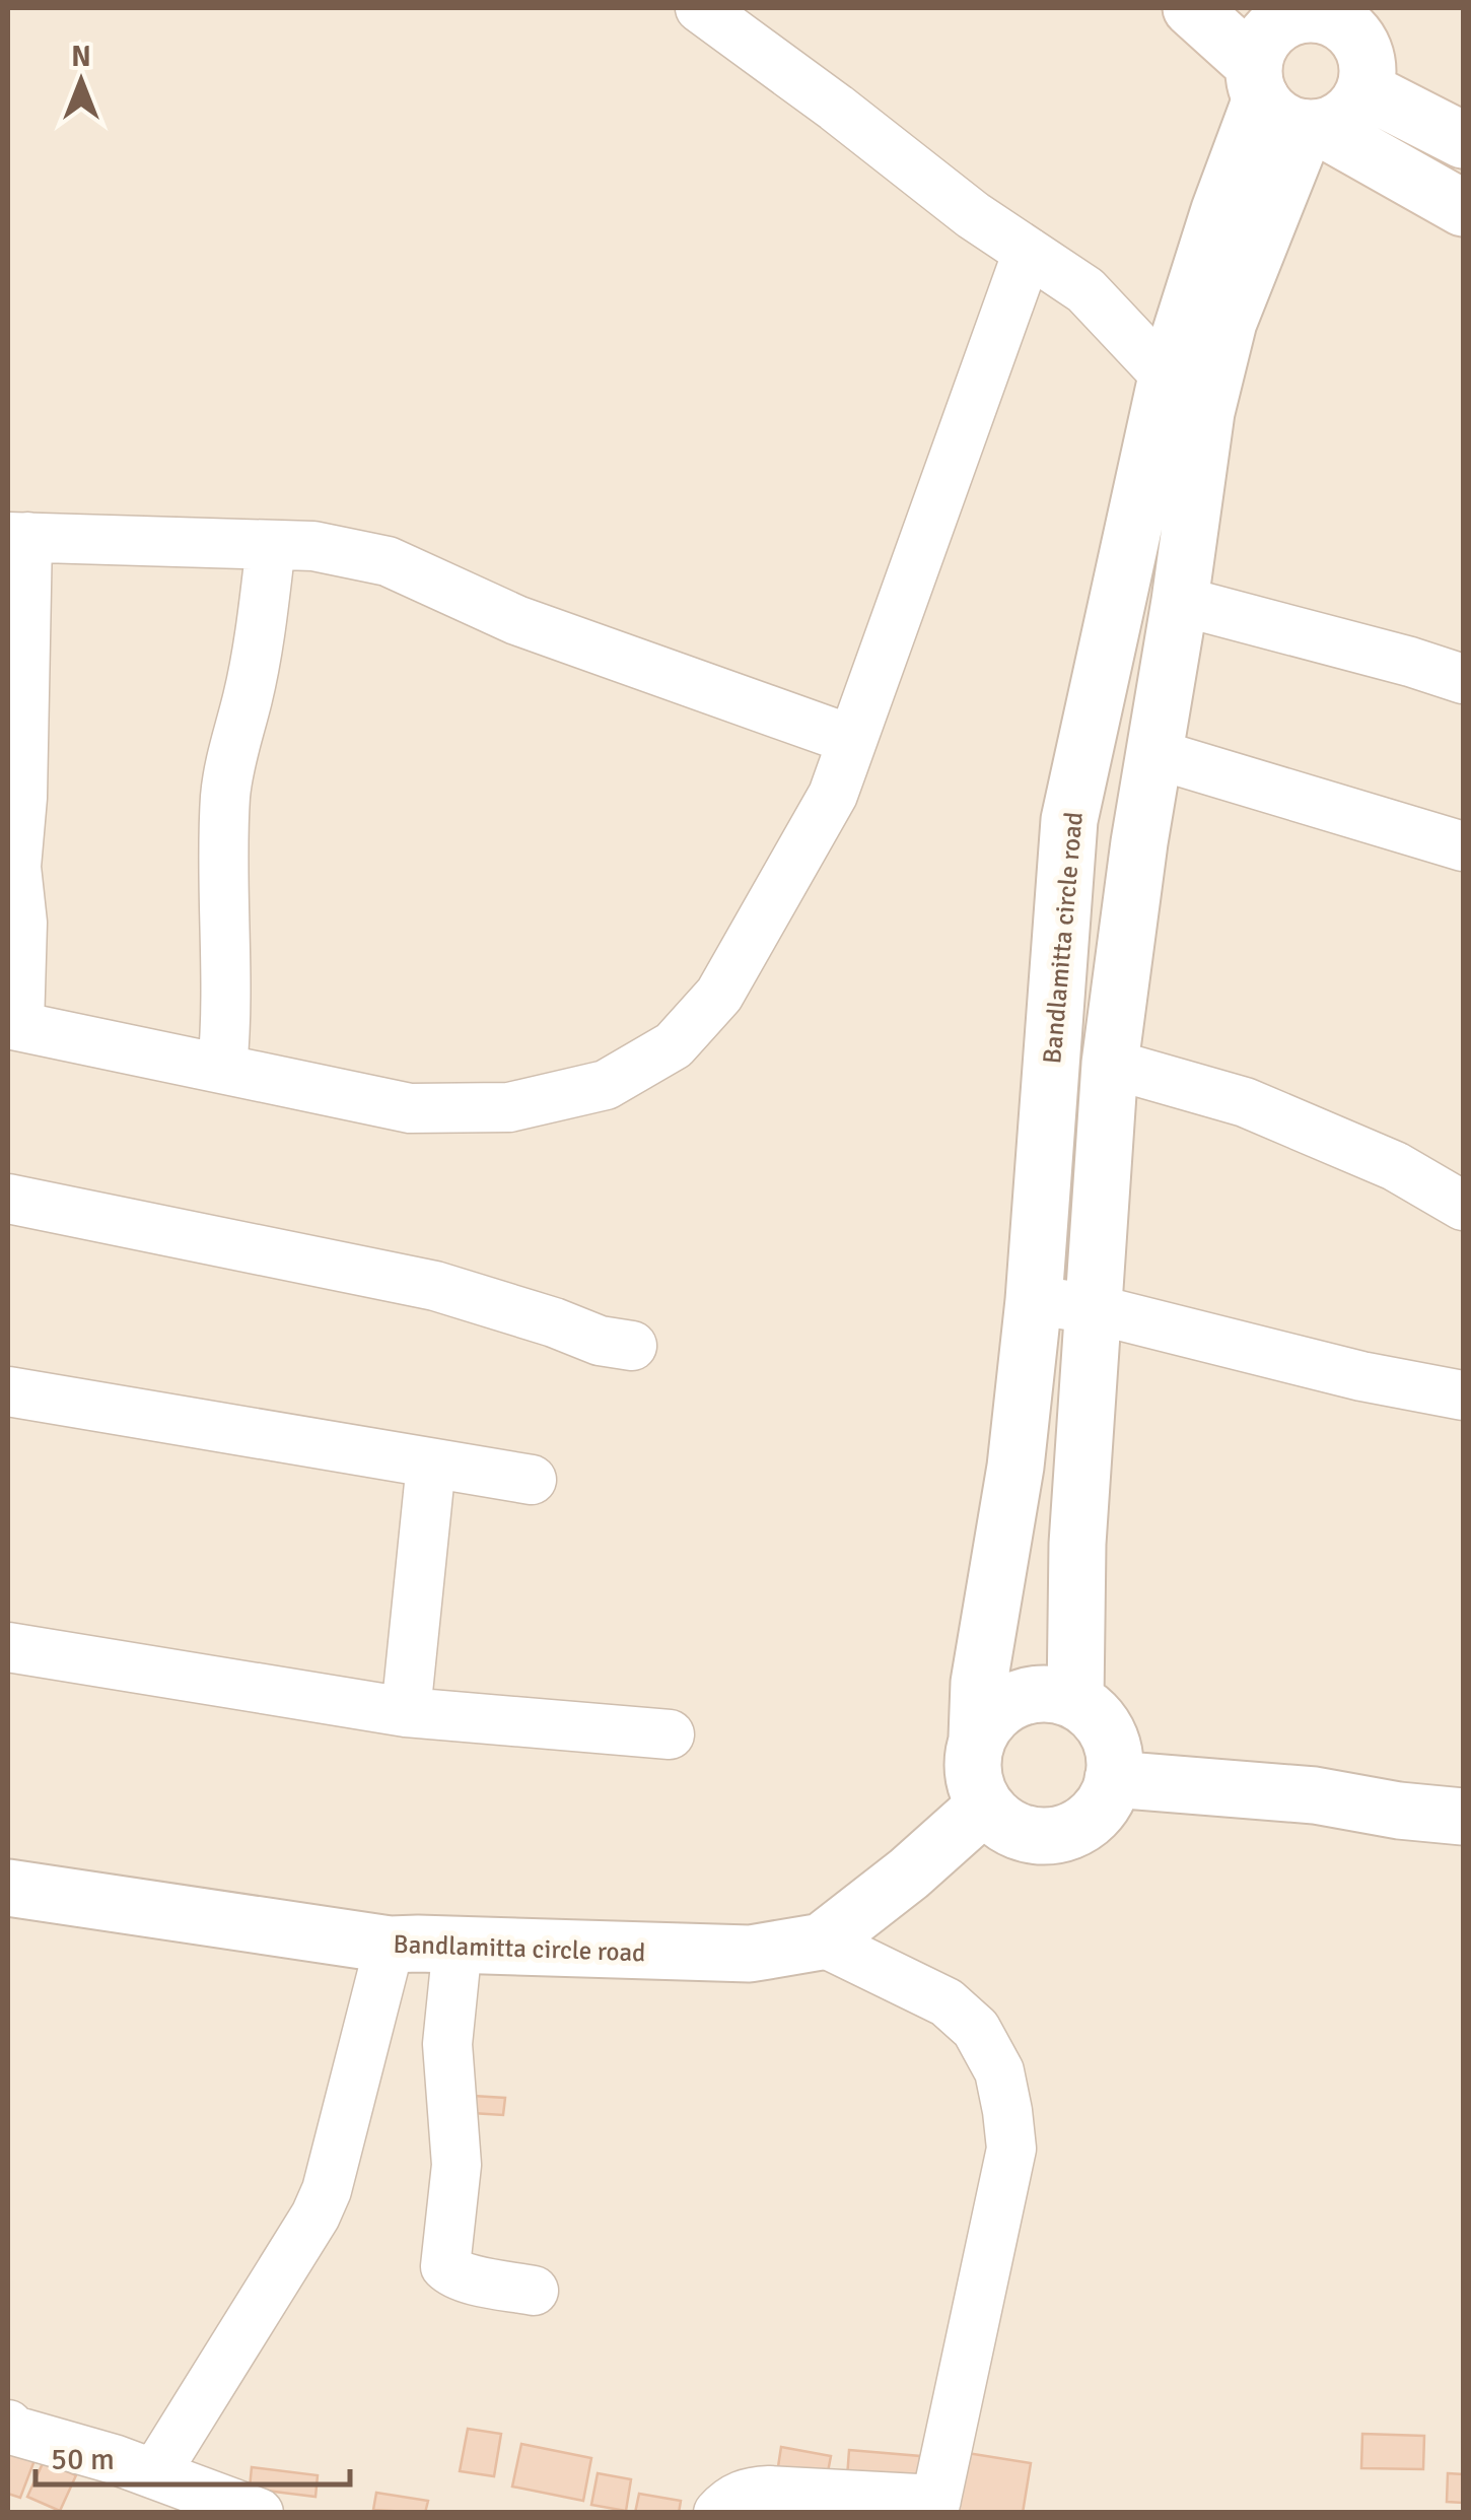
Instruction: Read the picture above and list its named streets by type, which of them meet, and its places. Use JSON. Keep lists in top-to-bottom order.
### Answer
{
  "streets": {
    "street": ["Bandlamitta circle road"]
  },
  "scale_bar": "50 m",
  "north": "top"
}
